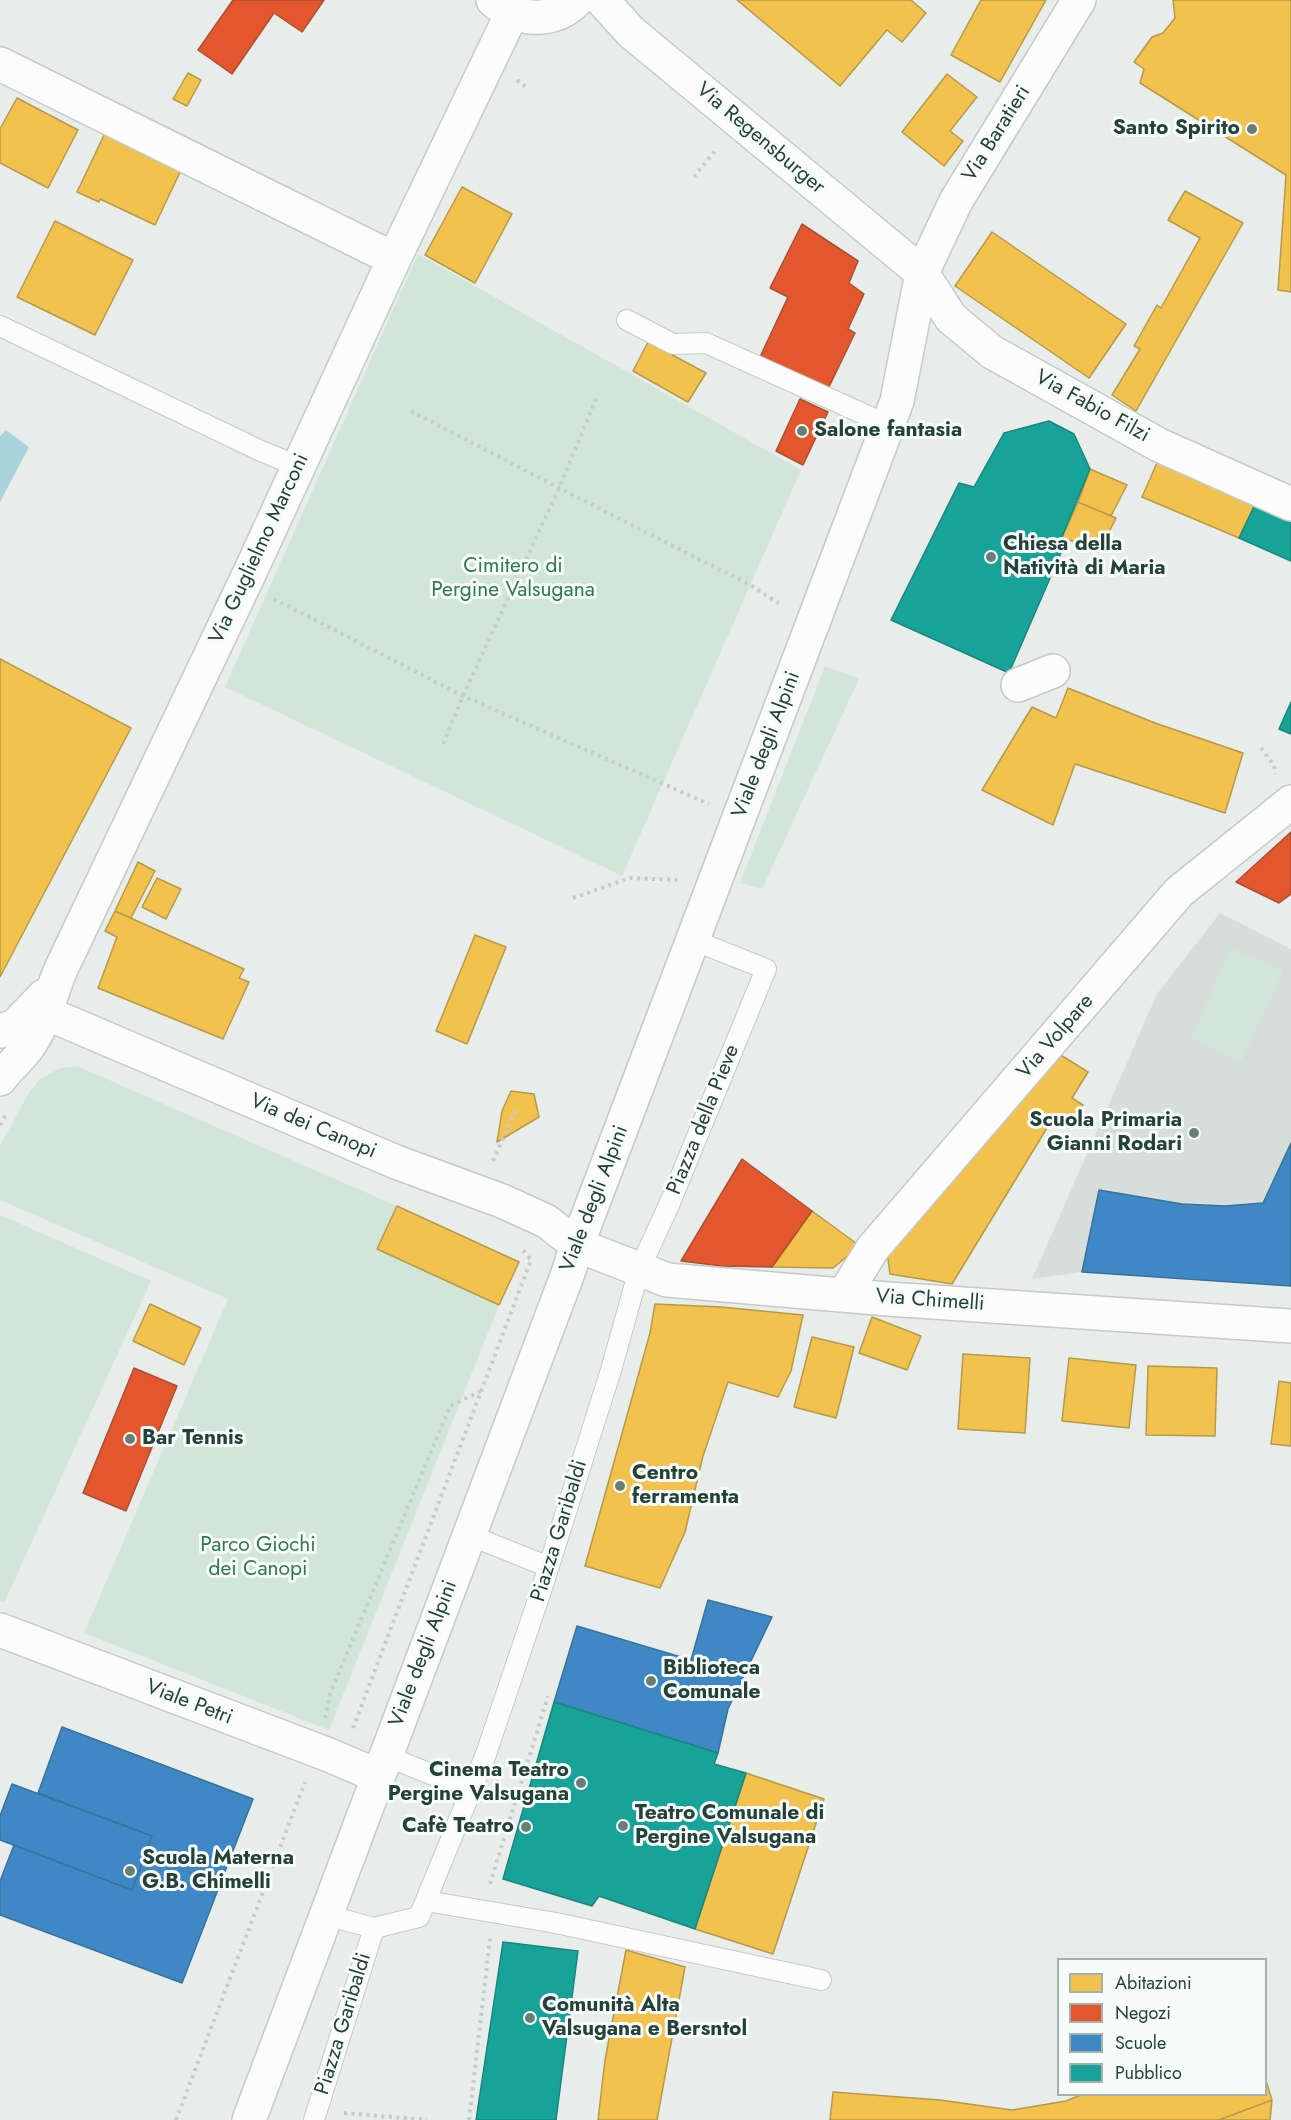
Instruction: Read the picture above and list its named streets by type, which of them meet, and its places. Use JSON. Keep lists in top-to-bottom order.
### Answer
{
  "streets": {
    "street": [
      "Via Baratieri",
      "Via Regensburger",
      "Via Fabio Filzi",
      "Via Guglielmo Marconi",
      "Viale degli Alpini",
      "Via Volpare",
      "Via dei Canopi",
      "Via Chimelli",
      "Viale Petri"
    ],
    "lane": ["Piazza della Pieve", "Piazza Garibaldi"]
  },
  "crossings": [
    ["Via Baratieri", "Via Regensburger"],
    ["Via Baratieri", "Via Fabio Filzi"],
    ["Via Baratieri", "Viale degli Alpini"],
    ["Via Regensburger", "Via Fabio Filzi"],
    ["Via Regensburger", "Viale degli Alpini"],
    ["Via Fabio Filzi", "Viale degli Alpini"],
    ["Via Guglielmo Marconi", "Via dei Canopi"],
    ["Viale degli Alpini", "Piazza della Pieve"],
    ["Viale degli Alpini", "Via dei Canopi"],
    ["Viale degli Alpini", "Via Chimelli"],
    ["Viale degli Alpini", "Piazza Garibaldi"],
    ["Viale degli Alpini", "Viale Petri"],
    ["Via Volpare", "Via Chimelli"],
    ["Piazza della Pieve", "Via Chimelli"],
    ["Piazza della Pieve", "Piazza Garibaldi"],
    ["Via dei Canopi", "Via Chimelli"],
    ["Via Chimelli", "Piazza Garibaldi"]
  ],
  "parks": ["Cimitero di Pergine Valsugana", "Parco Giochi dei Canopi"],
  "places": [
    "Santo Spirito",
    "Salone fantasia",
    "Chiesa della Natività di Maria",
    "Scuola Primaria Gianni Rodari",
    "Bar Tennis",
    "Centro ferramenta",
    "Biblioteca Comunale",
    "Cinema Teatro Pergine Valsugana",
    "Teatro Comunale di Pergine Valsugana",
    "Cafè Teatro",
    "Scuola Materna G.B. Chimelli",
    "Comunità Alta Valsugana e Bersntol"
  ],
  "legend": [
    "Abitazioni",
    "Negozi",
    "Scuole",
    "Pubblico"
  ]
}
